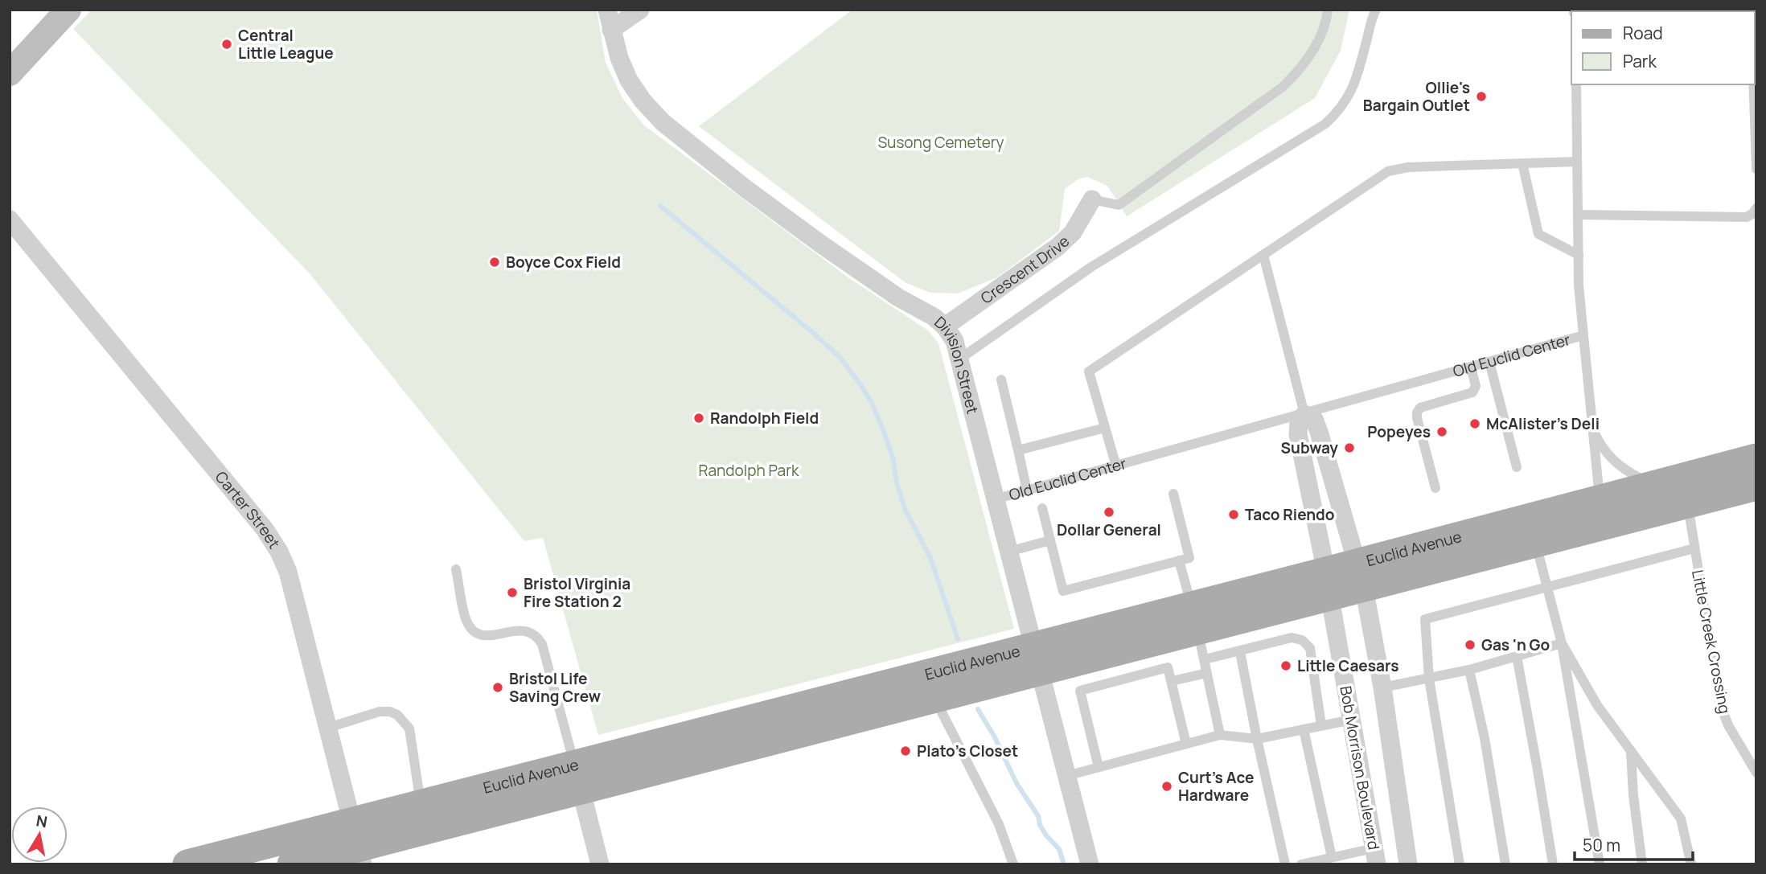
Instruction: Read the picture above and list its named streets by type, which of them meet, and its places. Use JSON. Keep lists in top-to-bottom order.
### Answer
{
  "streets": {
    "main road": ["Euclid Avenue"],
    "street": [
      "Crescent Drive",
      "Division Street",
      "Carter Street",
      "Bob Morrison Boulevard"
    ],
    "lane": ["Old Euclid Center", "Little Creek Crossing"]
  },
  "crossings": [
    ["Crescent Drive", "Division Street"],
    ["Old Euclid Center", "Division Street"],
    ["Division Street", "Euclid Avenue"],
    ["Carter Street", "Euclid Avenue"],
    ["Euclid Avenue", "Little Creek Crossing"],
    ["Euclid Avenue", "Bob Morrison Boulevard"]
  ],
  "parks": ["Susong Cemetery", "Randolph Park"],
  "places": [
    "Central Little League",
    "Ollie's Bargain Outlet",
    "Boyce Cox Field",
    "Randolph Field",
    "McAlister's Deli",
    "Popeyes",
    "Subway",
    "Dollar General",
    "Taco Riendo",
    "Bristol Virginia Fire Station 2",
    "Gas 'n Go",
    "Little Caesars",
    "Bristol Life Saving Crew",
    "Plato's Closet",
    "Curt's Ace Hardware"
  ],
  "legend": ["Road", "Park"],
  "scale_bar": "50 m",
  "north": "top"
}
